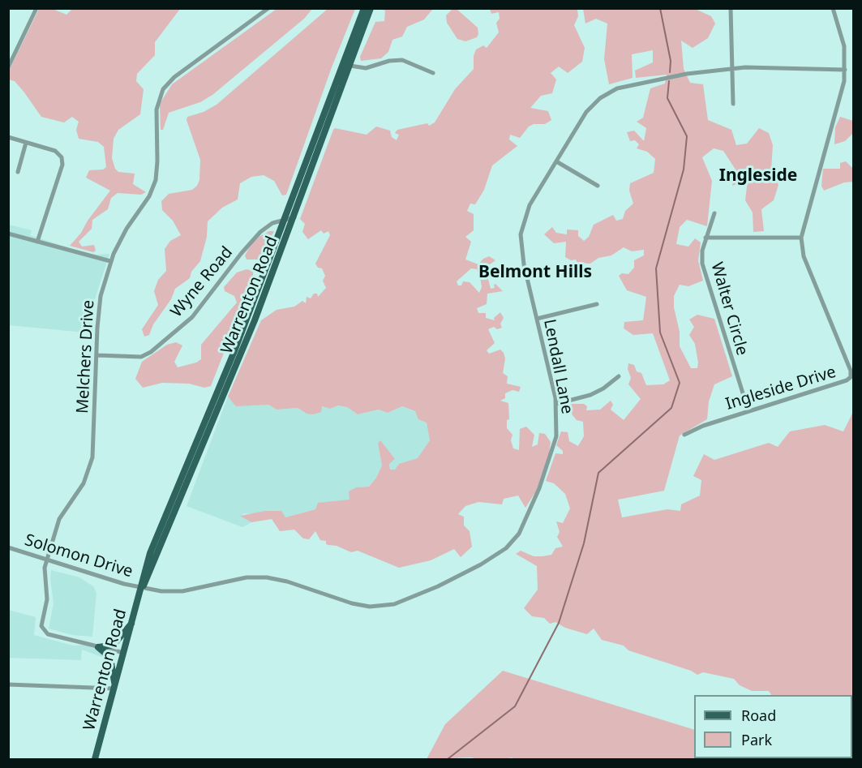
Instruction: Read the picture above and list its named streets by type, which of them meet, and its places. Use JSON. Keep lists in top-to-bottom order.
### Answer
{
  "streets": {
    "main road": ["Warrenton Road"],
    "street": [
      "Wyne Road",
      "Walter Circle",
      "Melchers Drive",
      "Lendall Lane",
      "Ingleside Drive",
      "Solomon Drive"
    ]
  },
  "crossings": [
    ["Wyne Road", "Warrenton Road"],
    ["Wyne Road", "Melchers Drive"],
    ["Warrenton Road", "Lendall Lane"],
    ["Warrenton Road", "Solomon Drive"],
    ["Walter Circle", "Ingleside Drive"],
    ["Melchers Drive", "Solomon Drive"],
    ["Lendall Lane", "Ingleside Drive"],
    ["Lendall Lane", "Solomon Drive"]
  ],
  "districts": ["Ingleside", "Belmont Hills"],
  "legend": ["Road", "Park"]
}
